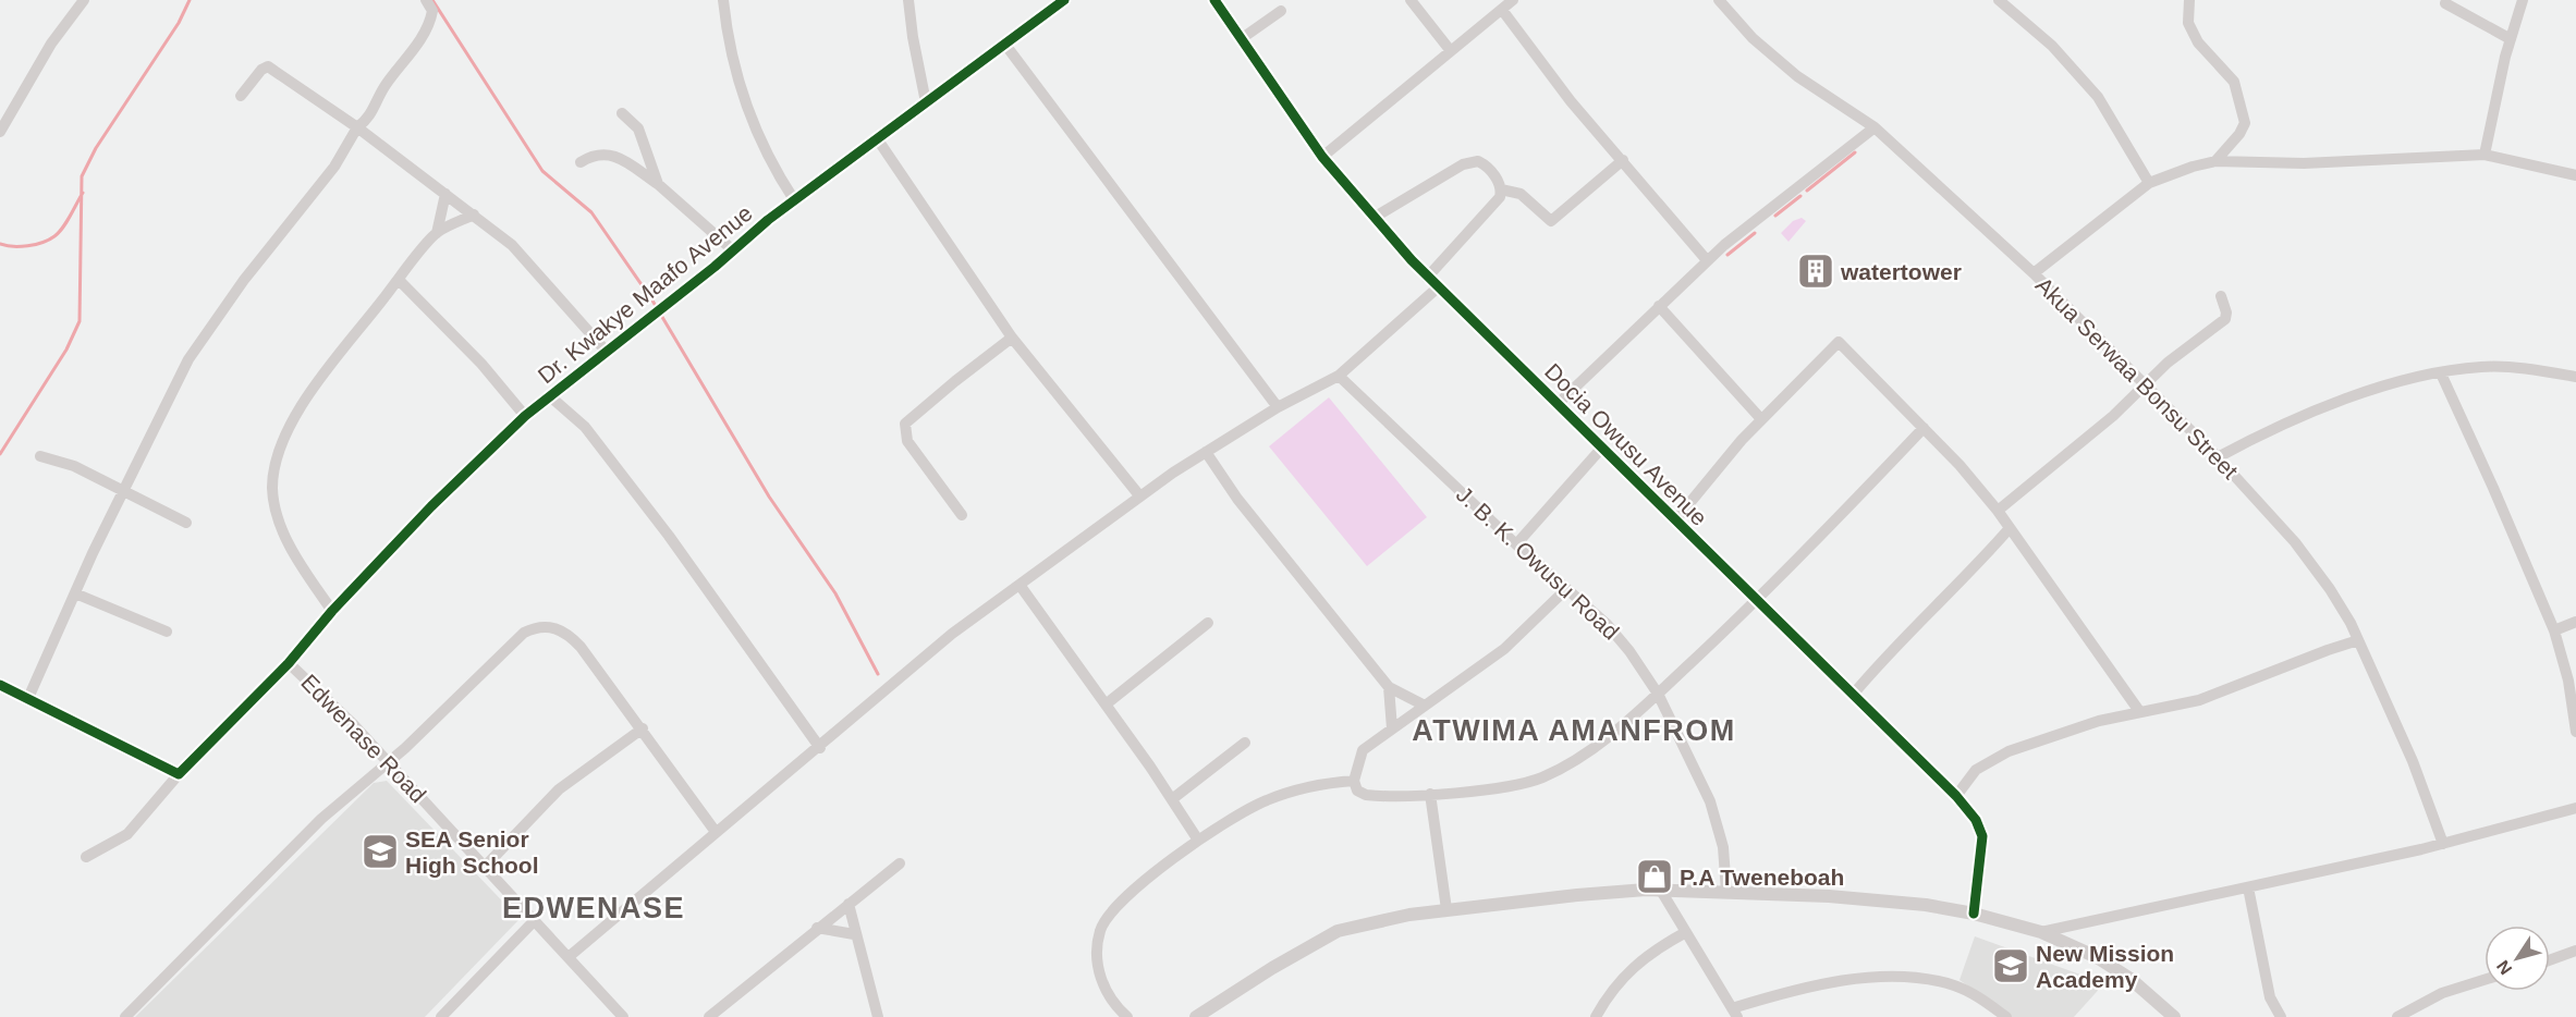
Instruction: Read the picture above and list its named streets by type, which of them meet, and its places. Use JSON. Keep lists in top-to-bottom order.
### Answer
{
  "streets": {
    "street": [
      "Dr. Kwakye Maafo Avenue",
      "Akua Serwaa Bonsu Street",
      "Docia Owusu Avenue",
      "J. B. K. Owusu Road",
      "Edwenase Road"
    ]
  },
  "crossings": [
    ["Dr. Kwakye Maafo Avenue", "Edwenase Road"]
  ],
  "districts": ["ATWIMA AMANFROM", "EDWENASE"],
  "places": {
    "building": ["watertower"],
    "school or university": ["SEA Senior High School", "New Mission Academy"],
    "shop": ["P.A Tweneboah"]
  },
  "north": "bottom left"
}
